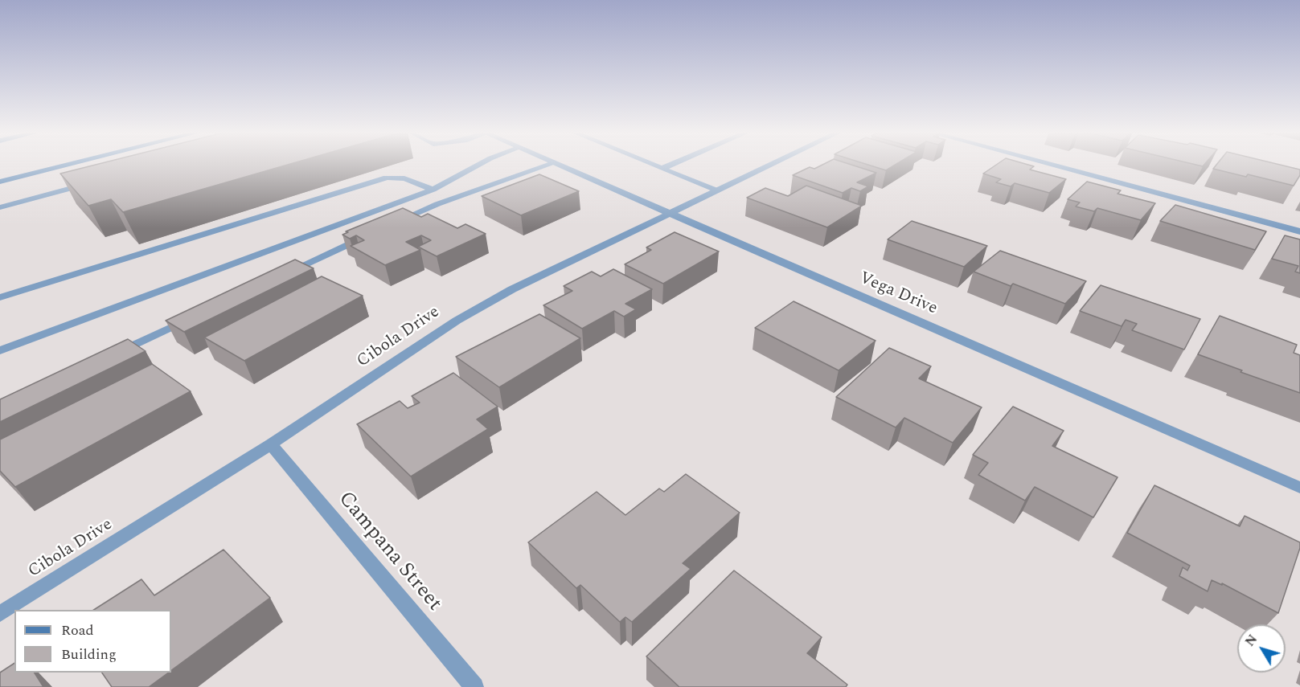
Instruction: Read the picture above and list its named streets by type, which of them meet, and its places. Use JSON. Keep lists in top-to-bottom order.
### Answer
{
  "streets": {
    "street": ["Vega Drive", "Cibola Drive", "Campana Street"]
  },
  "crossings": [
    ["Vega Drive", "Cibola Drive"],
    ["Cibola Drive", "Campana Street"]
  ],
  "legend": ["Road", "Building"],
  "north": "top left"
}
